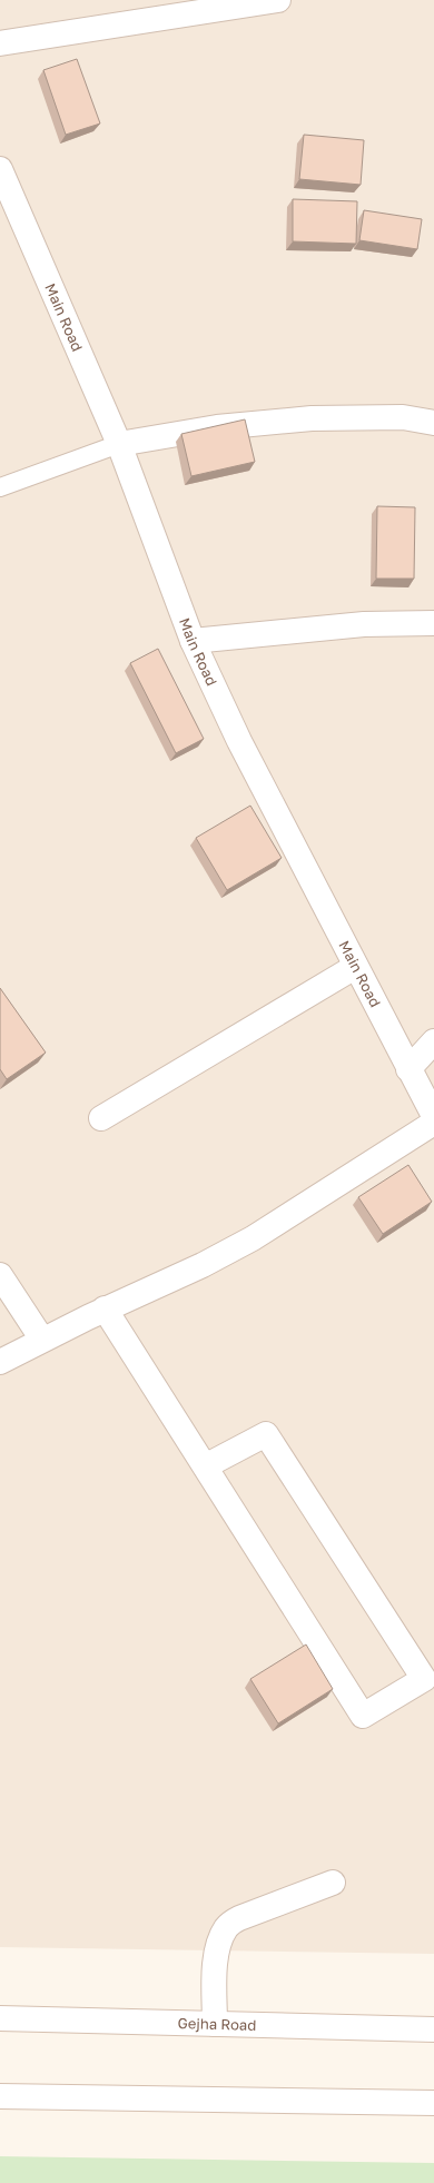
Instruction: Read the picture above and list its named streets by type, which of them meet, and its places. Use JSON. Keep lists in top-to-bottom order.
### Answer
{
  "streets": {
    "street": ["Main Road", "Gejha Road"]
  }
}
